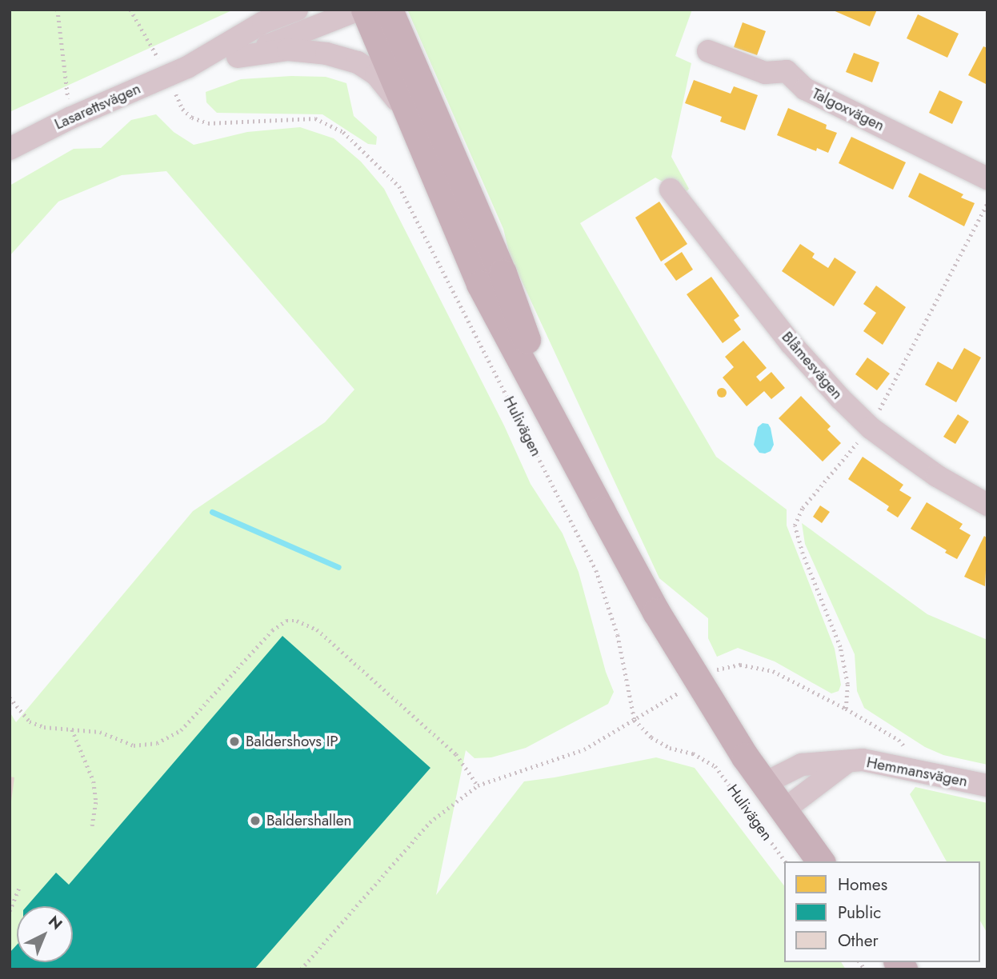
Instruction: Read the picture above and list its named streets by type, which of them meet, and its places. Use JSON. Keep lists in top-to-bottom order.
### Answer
{
  "streets": {
    "main road": ["Hulivägen"],
    "street": [
      "Lasarettsvägen",
      "Talgoxvägen",
      "Blåmesvägen",
      "Hemmansvägen"
    ]
  },
  "crossings": [
    ["Hulivägen", "Hemmansvägen"]
  ],
  "places": ["Baldershovs IP", "Baldershallen"],
  "legend": ["Homes", "Public", "Other"],
  "north": "top right"
}
